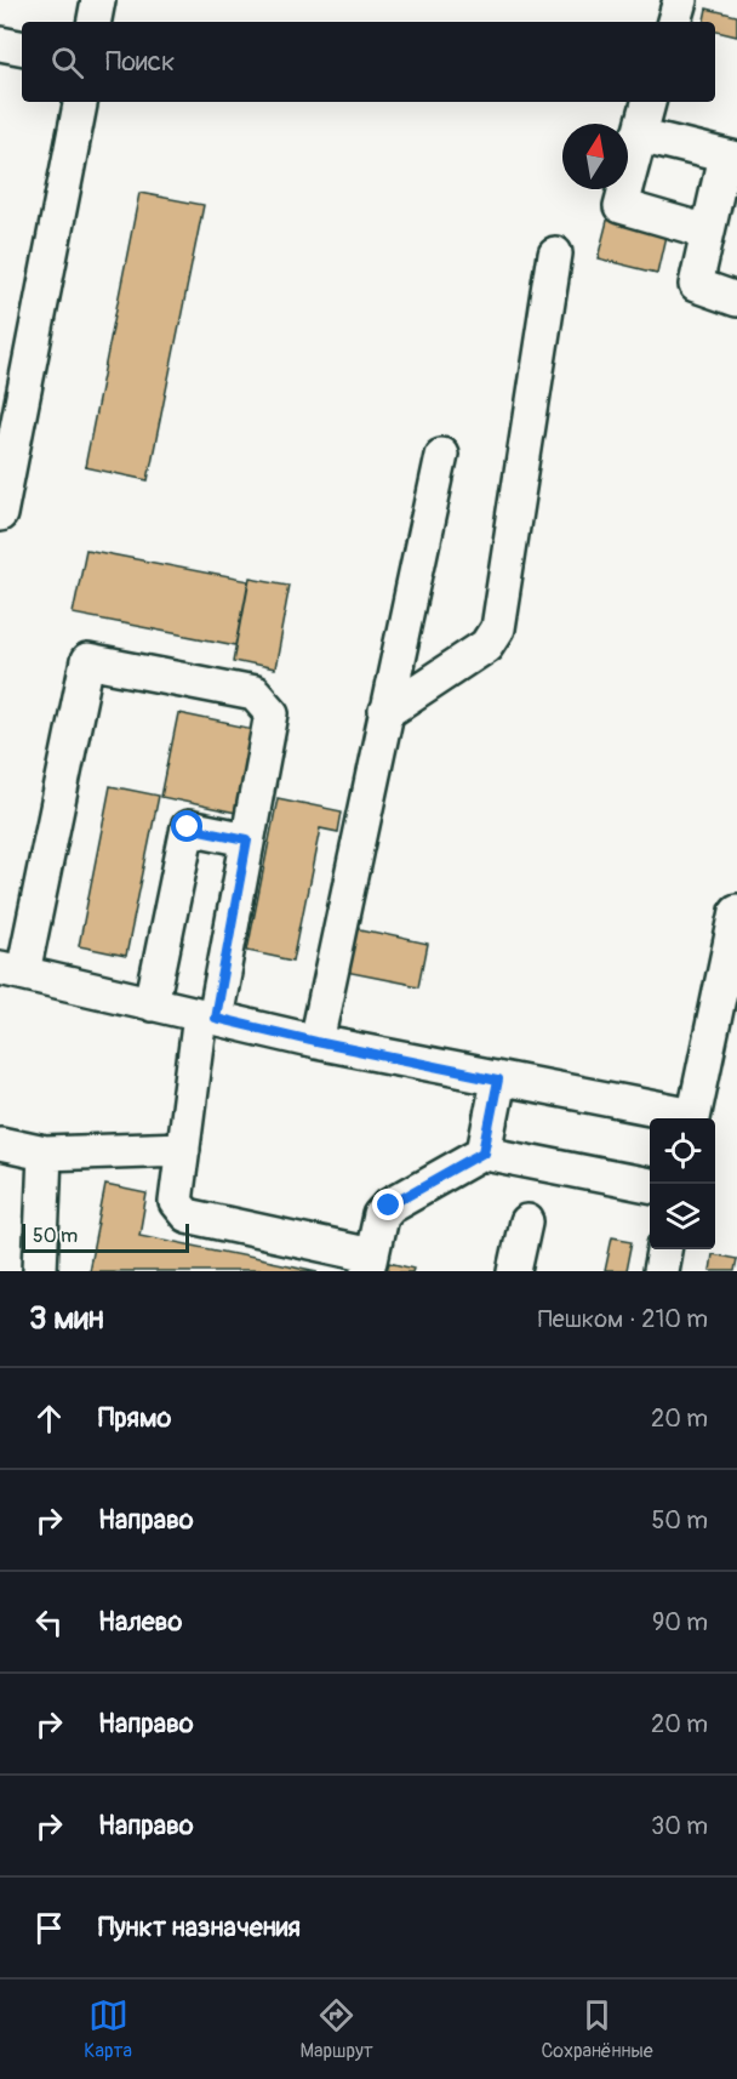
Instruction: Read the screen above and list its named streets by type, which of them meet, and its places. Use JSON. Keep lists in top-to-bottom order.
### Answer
{
  "scale_bar": "50 m",
  "north": "top",
  "page": {
    "search": "Поиск",
    "scale": "50 m",
    "heading": ["3 мин", "Пешком · 210 m"],
    "list": [
      ["Прямо", "20 m"],
      ["Направо", "50 m"],
      ["Налево", "90 m"],
      ["Направо", "20 m"],
      ["Направо", "30 m"],
      "Пункт назначения"
    ],
    "nav": ["Карта", "Маршрут", "Сохранённые"]
  }
}
